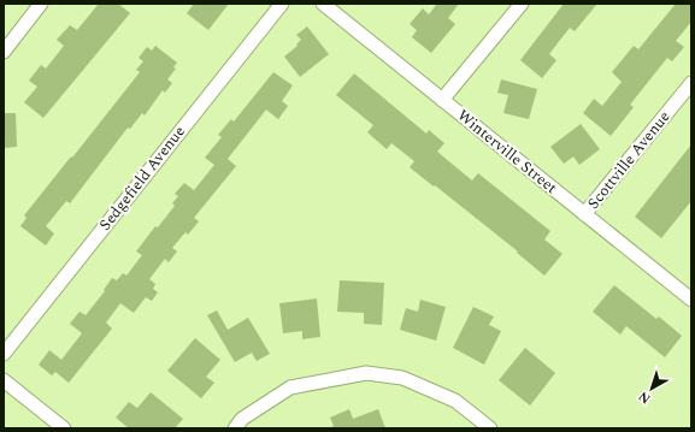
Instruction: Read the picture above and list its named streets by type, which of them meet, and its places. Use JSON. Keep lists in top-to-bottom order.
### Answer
{
  "streets": {
    "street": ["Winterville Street", "Scottville Avenue", "Sedgefield Avenue"]
  },
  "crossings": [
    ["Winterville Street", "Scottville Avenue"]
  ],
  "north": "bottom left"
}
